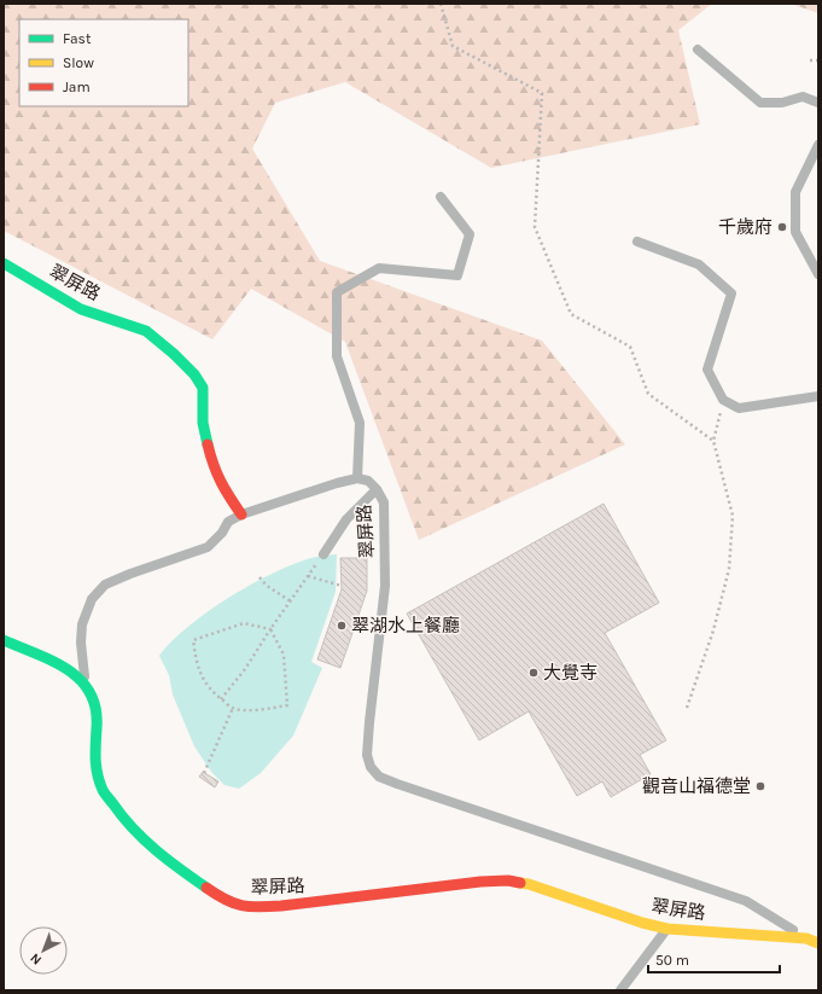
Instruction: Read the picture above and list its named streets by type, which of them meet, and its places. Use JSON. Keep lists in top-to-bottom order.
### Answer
{
  "streets": {
    "main road": ["翠屏路"]
  },
  "places": [
    "千歲府",
    "翠湖水上餐廳",
    "大覺寺",
    "觀音山福德堂"
  ],
  "legend": ["Fast", "Slow", "Jam"],
  "scale_bar": "50 m",
  "north": "bottom left"
}
